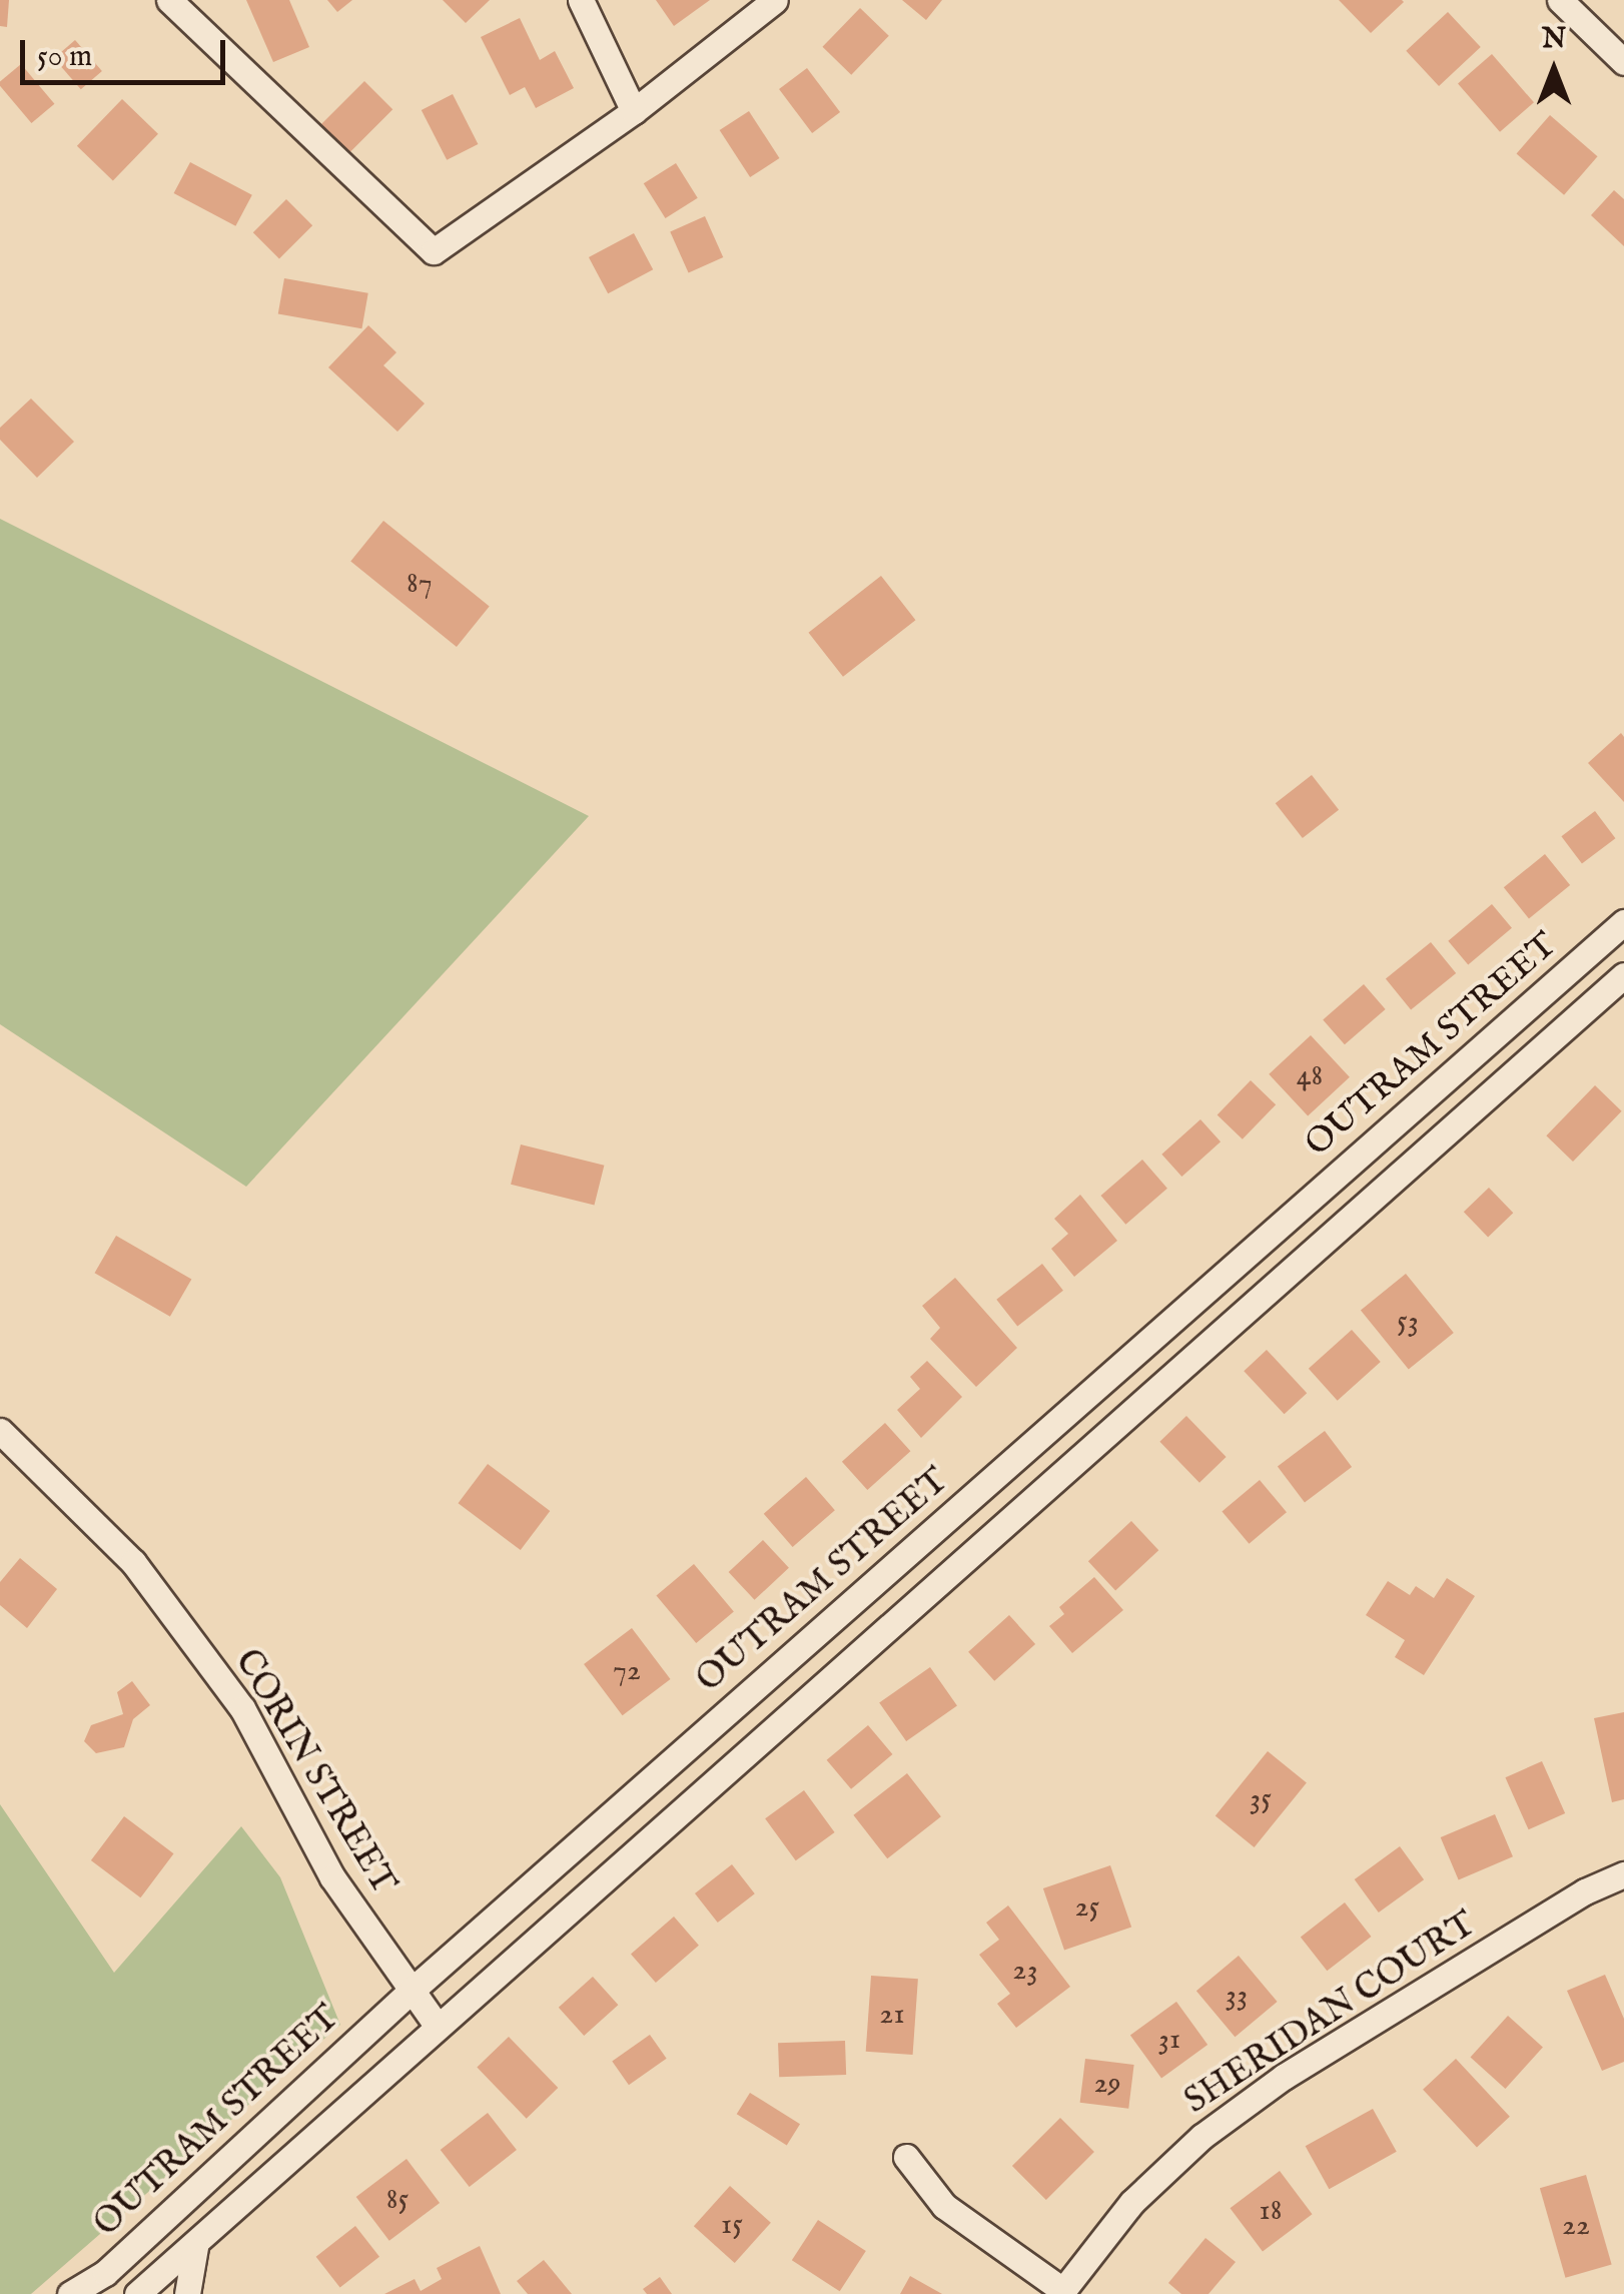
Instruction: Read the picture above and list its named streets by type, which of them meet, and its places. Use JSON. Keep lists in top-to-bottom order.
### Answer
{
  "streets": {
    "street": ["OUTRAM STREET", "CORIN STREET", "SHERIDAN COURT"]
  },
  "crossings": [
    ["OUTRAM STREET", "CORIN STREET"]
  ],
  "house_numbers": [
    "87",
    "48",
    "53",
    "72",
    "35",
    "25",
    "23",
    "33",
    "21",
    "31",
    "29",
    "85",
    "18",
    "15",
    "22"
  ],
  "scale_bar": "50 m",
  "north": "top"
}
